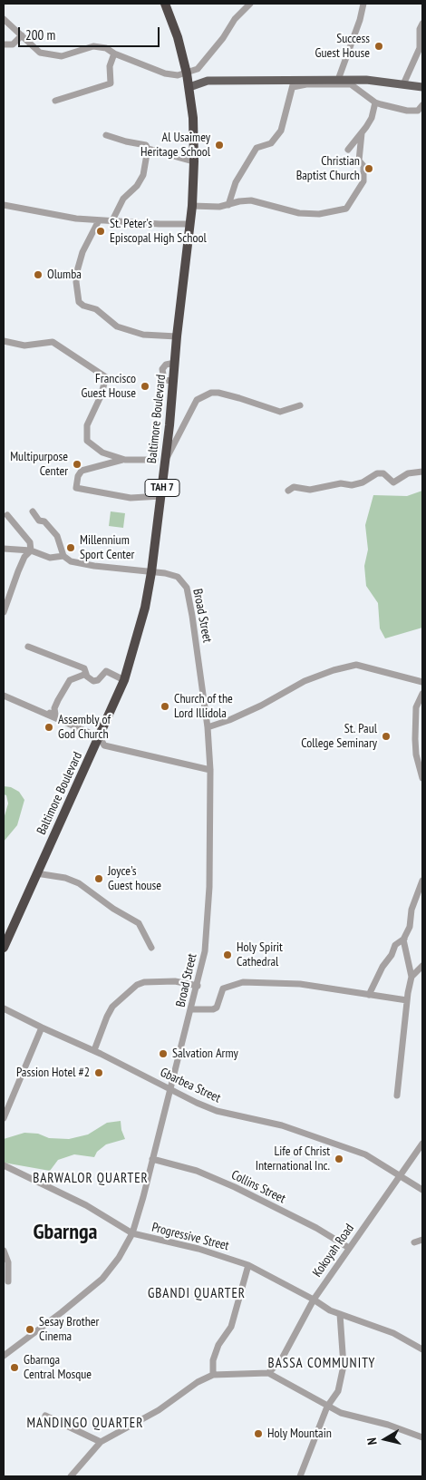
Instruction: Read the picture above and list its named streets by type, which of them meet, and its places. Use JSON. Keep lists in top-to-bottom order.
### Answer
{
  "streets": {
    "highway": ["Baltimore Boulevard", "TAH 7"],
    "street": [
      "Broad Street",
      "Gbarbea Street",
      "Collins Street",
      "Progressive Street",
      "Kokoyah Road"
    ]
  },
  "crossings": [
    ["Baltimore Boulevard", "Broad Street"],
    ["Broad Street", "Gbarbea Street"],
    ["Broad Street", "Collins Street"],
    ["Broad Street", "Progressive Street"],
    ["Gbarbea Street", "Kokoyah Road"],
    ["Collins Street", "Kokoyah Road"],
    ["Progressive Street", "Kokoyah Road"]
  ],
  "districts": [
    "BARWALOR QUARTER",
    "Gbarnga",
    "GBANDI QUARTER",
    "BASSA COMMUNITY",
    "MANDINGO QUARTER"
  ],
  "places": [
    "Success Guest House",
    "Al Usaimey Heritage School",
    "Christian Baptist Church",
    "St. Peter's Episcopal High School",
    "Olumba",
    "Francisco Guest House",
    "Multipurpose Center",
    "Millennium Sport Center",
    "Church of the Lord Illidola",
    "Assembly of God Church",
    "St. Paul College Seminary",
    "Joyce's Guest house",
    "Holy Spirit Cathedral",
    "Salvation Army",
    "Passion Hotel #2",
    "Life of Christ International Inc.",
    "Sesay Brother Cinema",
    "Gbarnga Central Mosque",
    "Holy Mountain"
  ],
  "scale_bar": "200 m",
  "north": "left"
}
